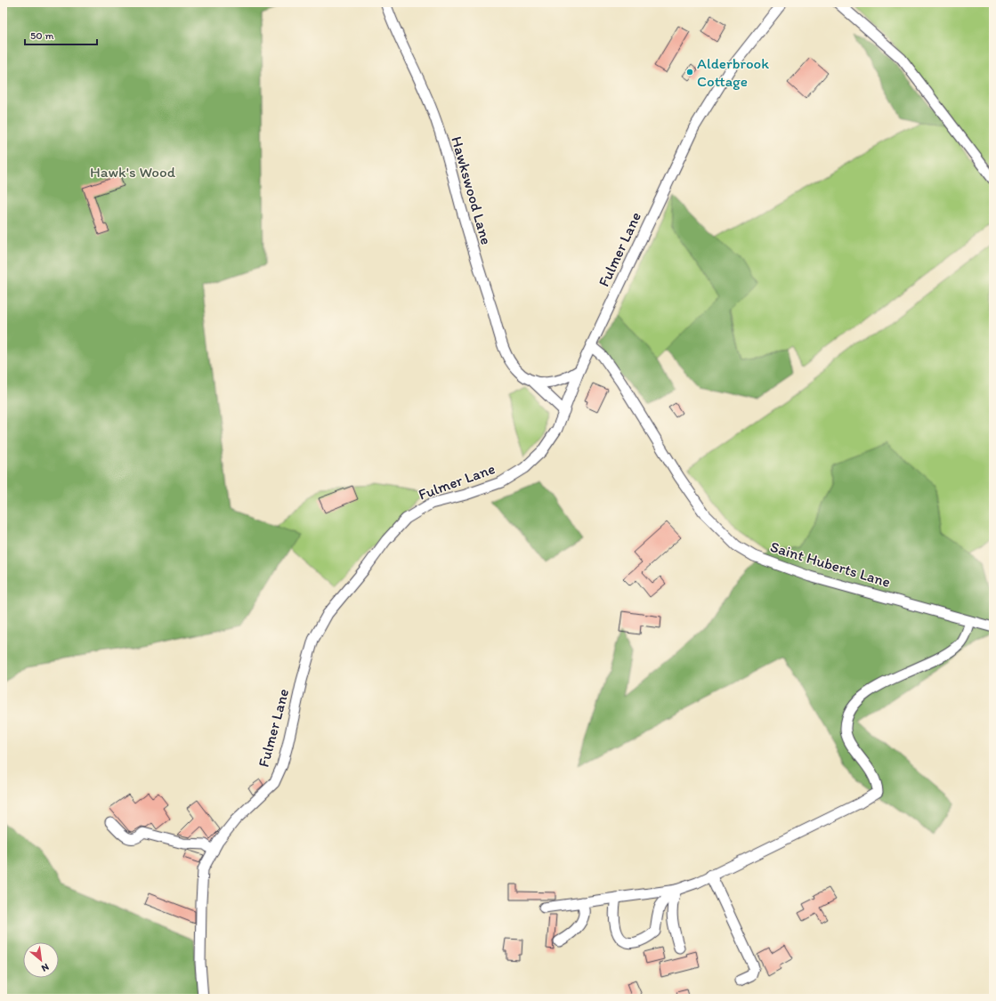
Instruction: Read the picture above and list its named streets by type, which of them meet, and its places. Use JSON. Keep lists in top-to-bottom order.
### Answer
{
  "streets": {
    "street": ["Hawkswood Lane", "Fulmer Lane", "Saint Huberts Lane"]
  },
  "crossings": [
    ["Hawkswood Lane", "Fulmer Lane"],
    ["Fulmer Lane", "Saint Huberts Lane"]
  ],
  "parks": ["Hawk's Wood"],
  "places": ["Alderbrook Cottage"],
  "scale_bar": "50 m",
  "north": "bottom right"
}
